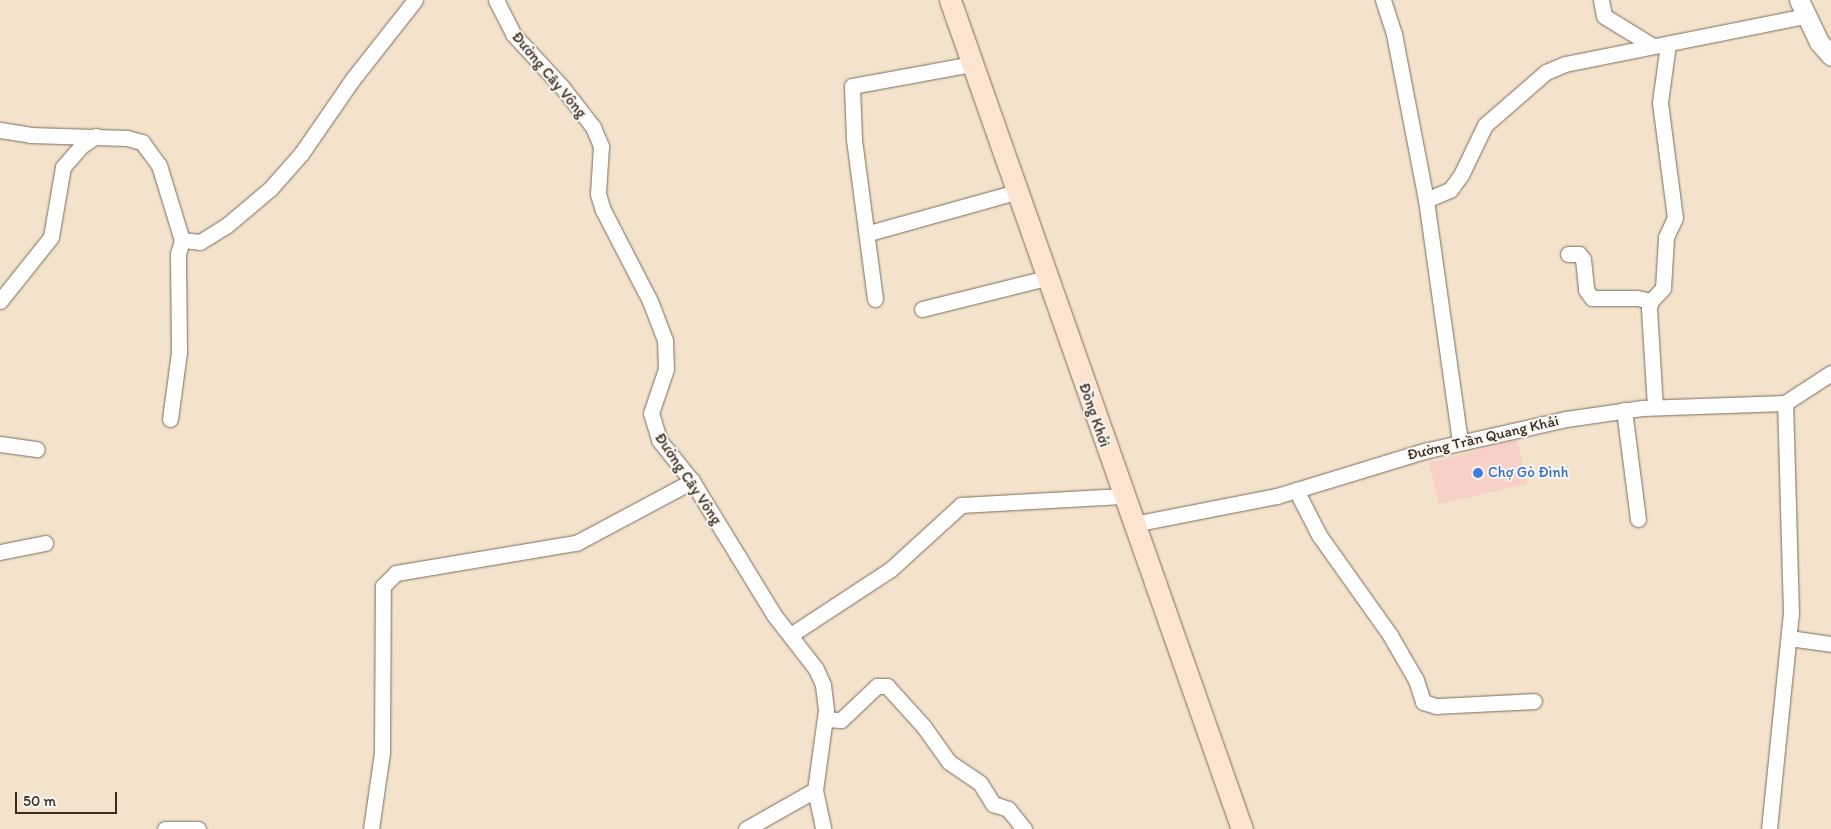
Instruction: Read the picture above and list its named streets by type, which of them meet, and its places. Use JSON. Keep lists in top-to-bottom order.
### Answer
{
  "streets": {
    "main road": ["Đồng Khởi"],
    "street": ["Đường Cây Vông", "Đường Trần Quang Khải"]
  },
  "crossings": [
    ["Đồng Khởi", "Đường Trần Quang Khải"]
  ],
  "places": ["Chợ Gò Đình"],
  "scale_bar": "50 m"
}
